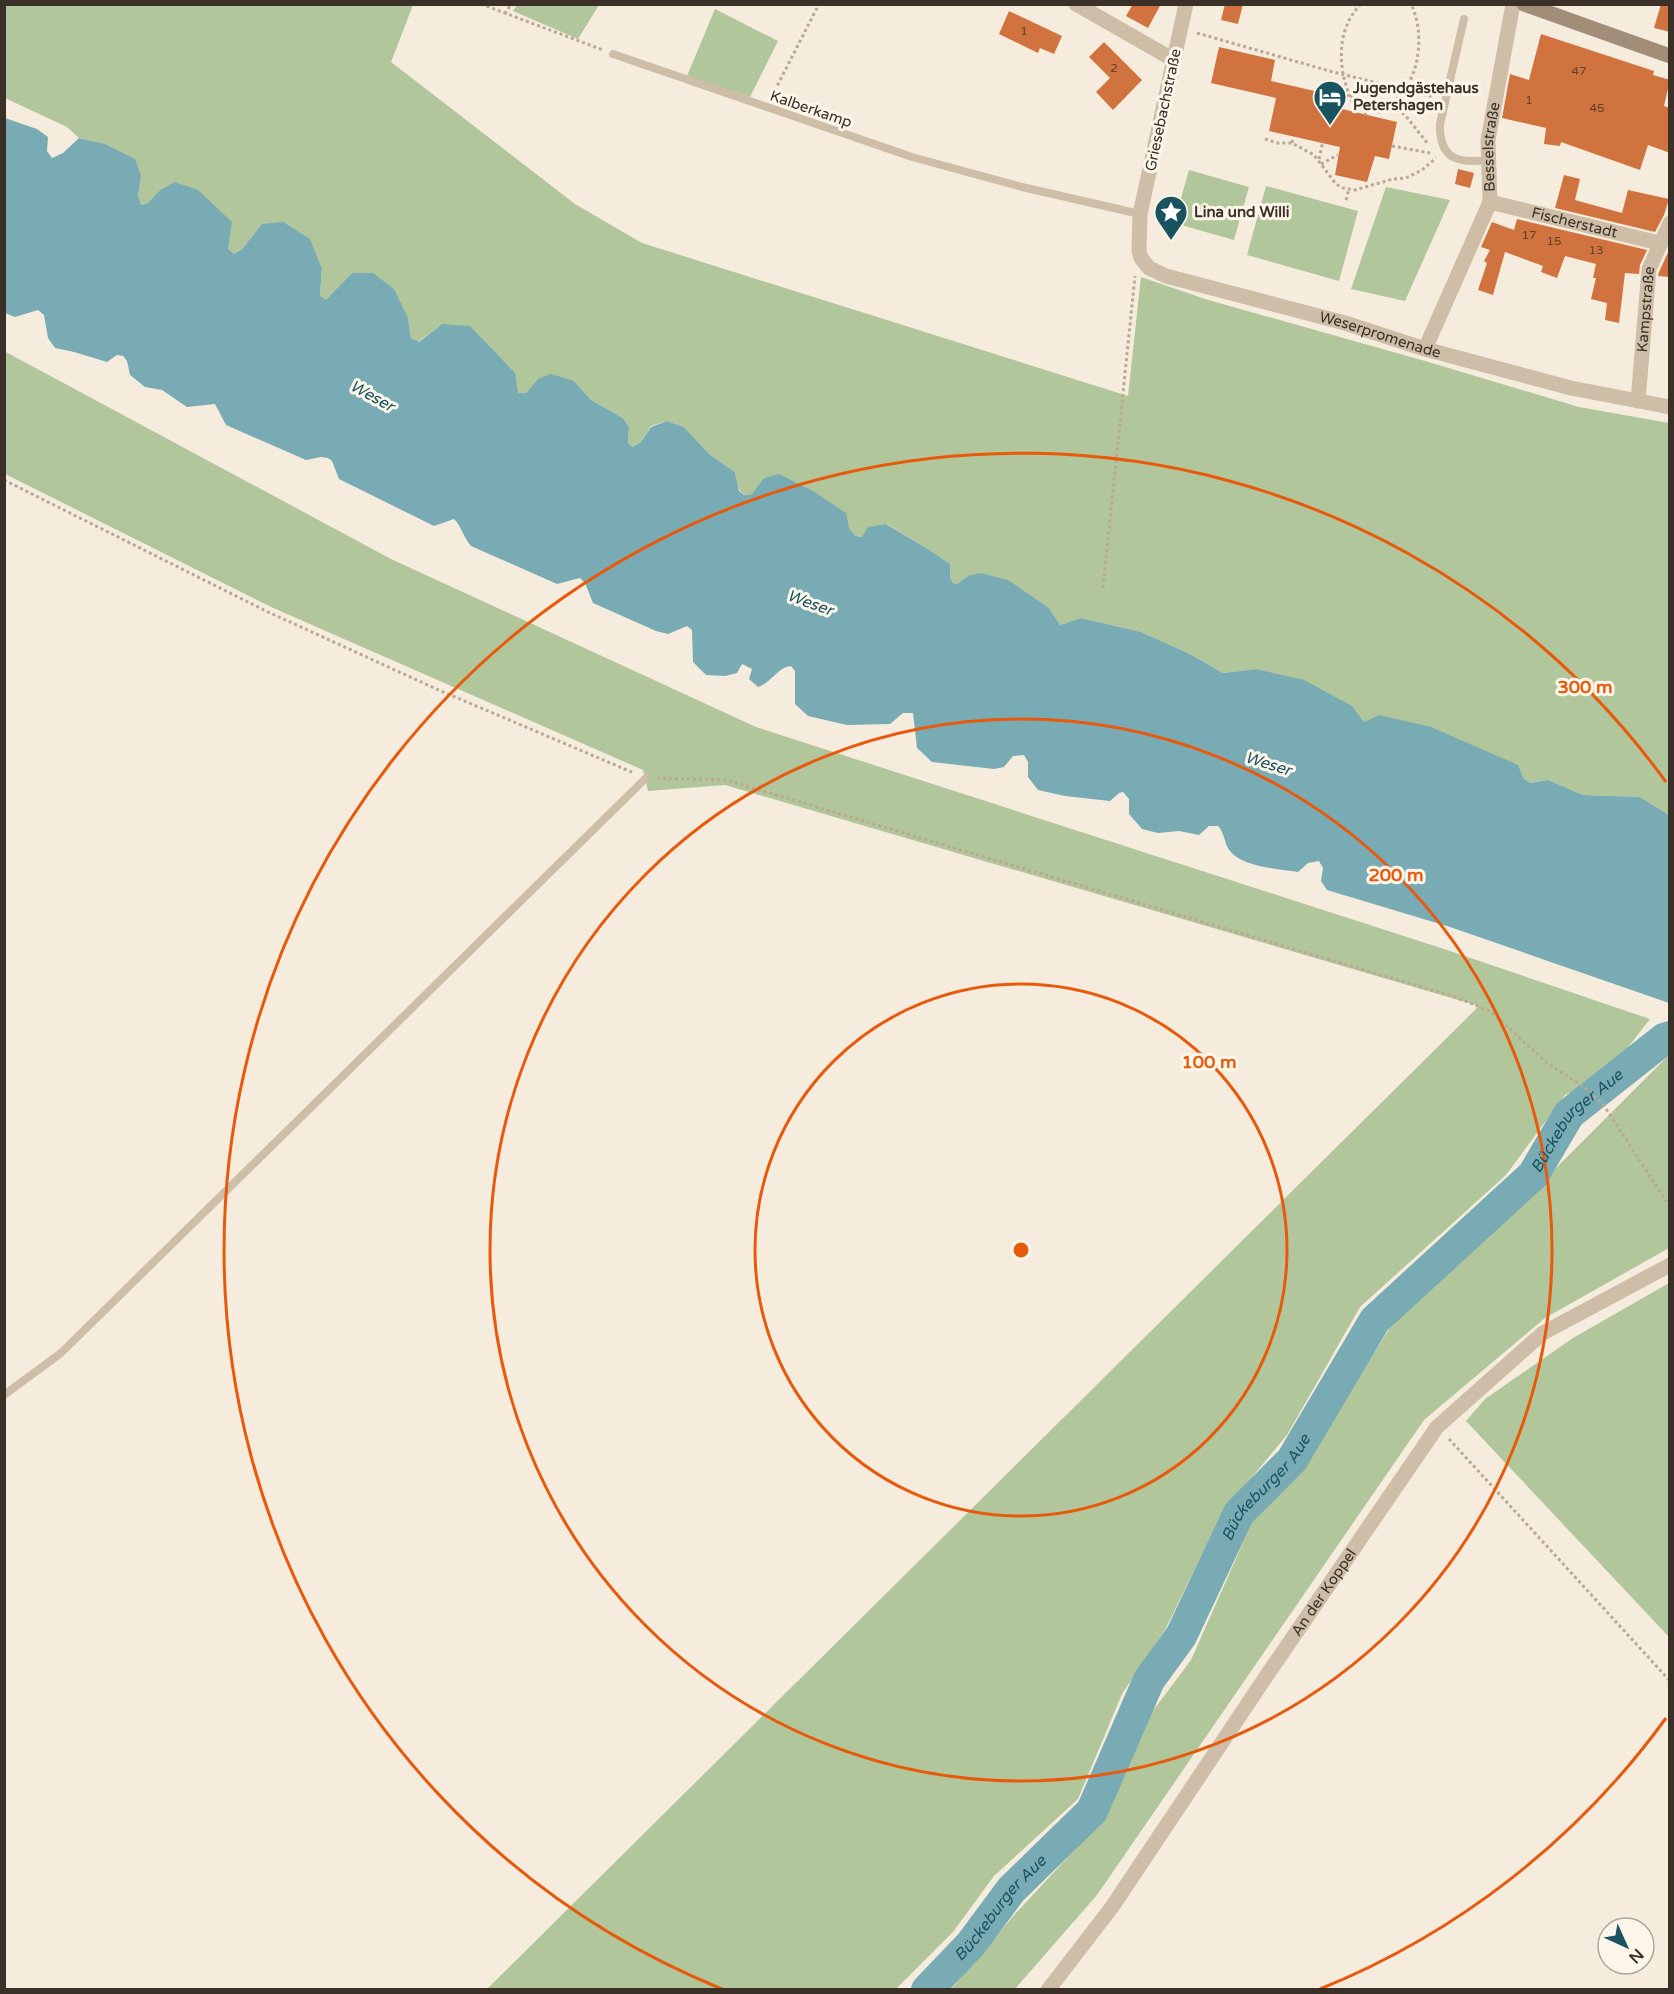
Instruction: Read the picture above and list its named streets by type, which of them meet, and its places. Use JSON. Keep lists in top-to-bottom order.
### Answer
{
  "streets": {
    "street": [
      "Griesebachstraße",
      "Besselstraße",
      "Fischerstadt",
      "Kampstraße",
      "Weserpromenade",
      "An der Koppel"
    ],
    "lane": ["Kalberkamp"]
  },
  "crossings": [
    ["Kalberkamp", "Griesebachstraße"],
    ["Besselstraße", "Fischerstadt"],
    ["Besselstraße", "Weserpromenade"],
    ["Fischerstadt", "Kampstraße"],
    ["Kampstraße", "Weserpromenade"]
  ],
  "water": ["Weser", "Bückeburger Aue"],
  "places": {
    "hotel": ["Jugendgästehaus Petershagen"],
    "place": ["Lina und Willi"]
  },
  "house_numbers": [
    "1",
    "2",
    "47",
    "1",
    "45",
    "17",
    "15",
    "13"
  ],
  "north": "bottom right",
  "rings": ["300 m", "200 m", "100 m"]
}
